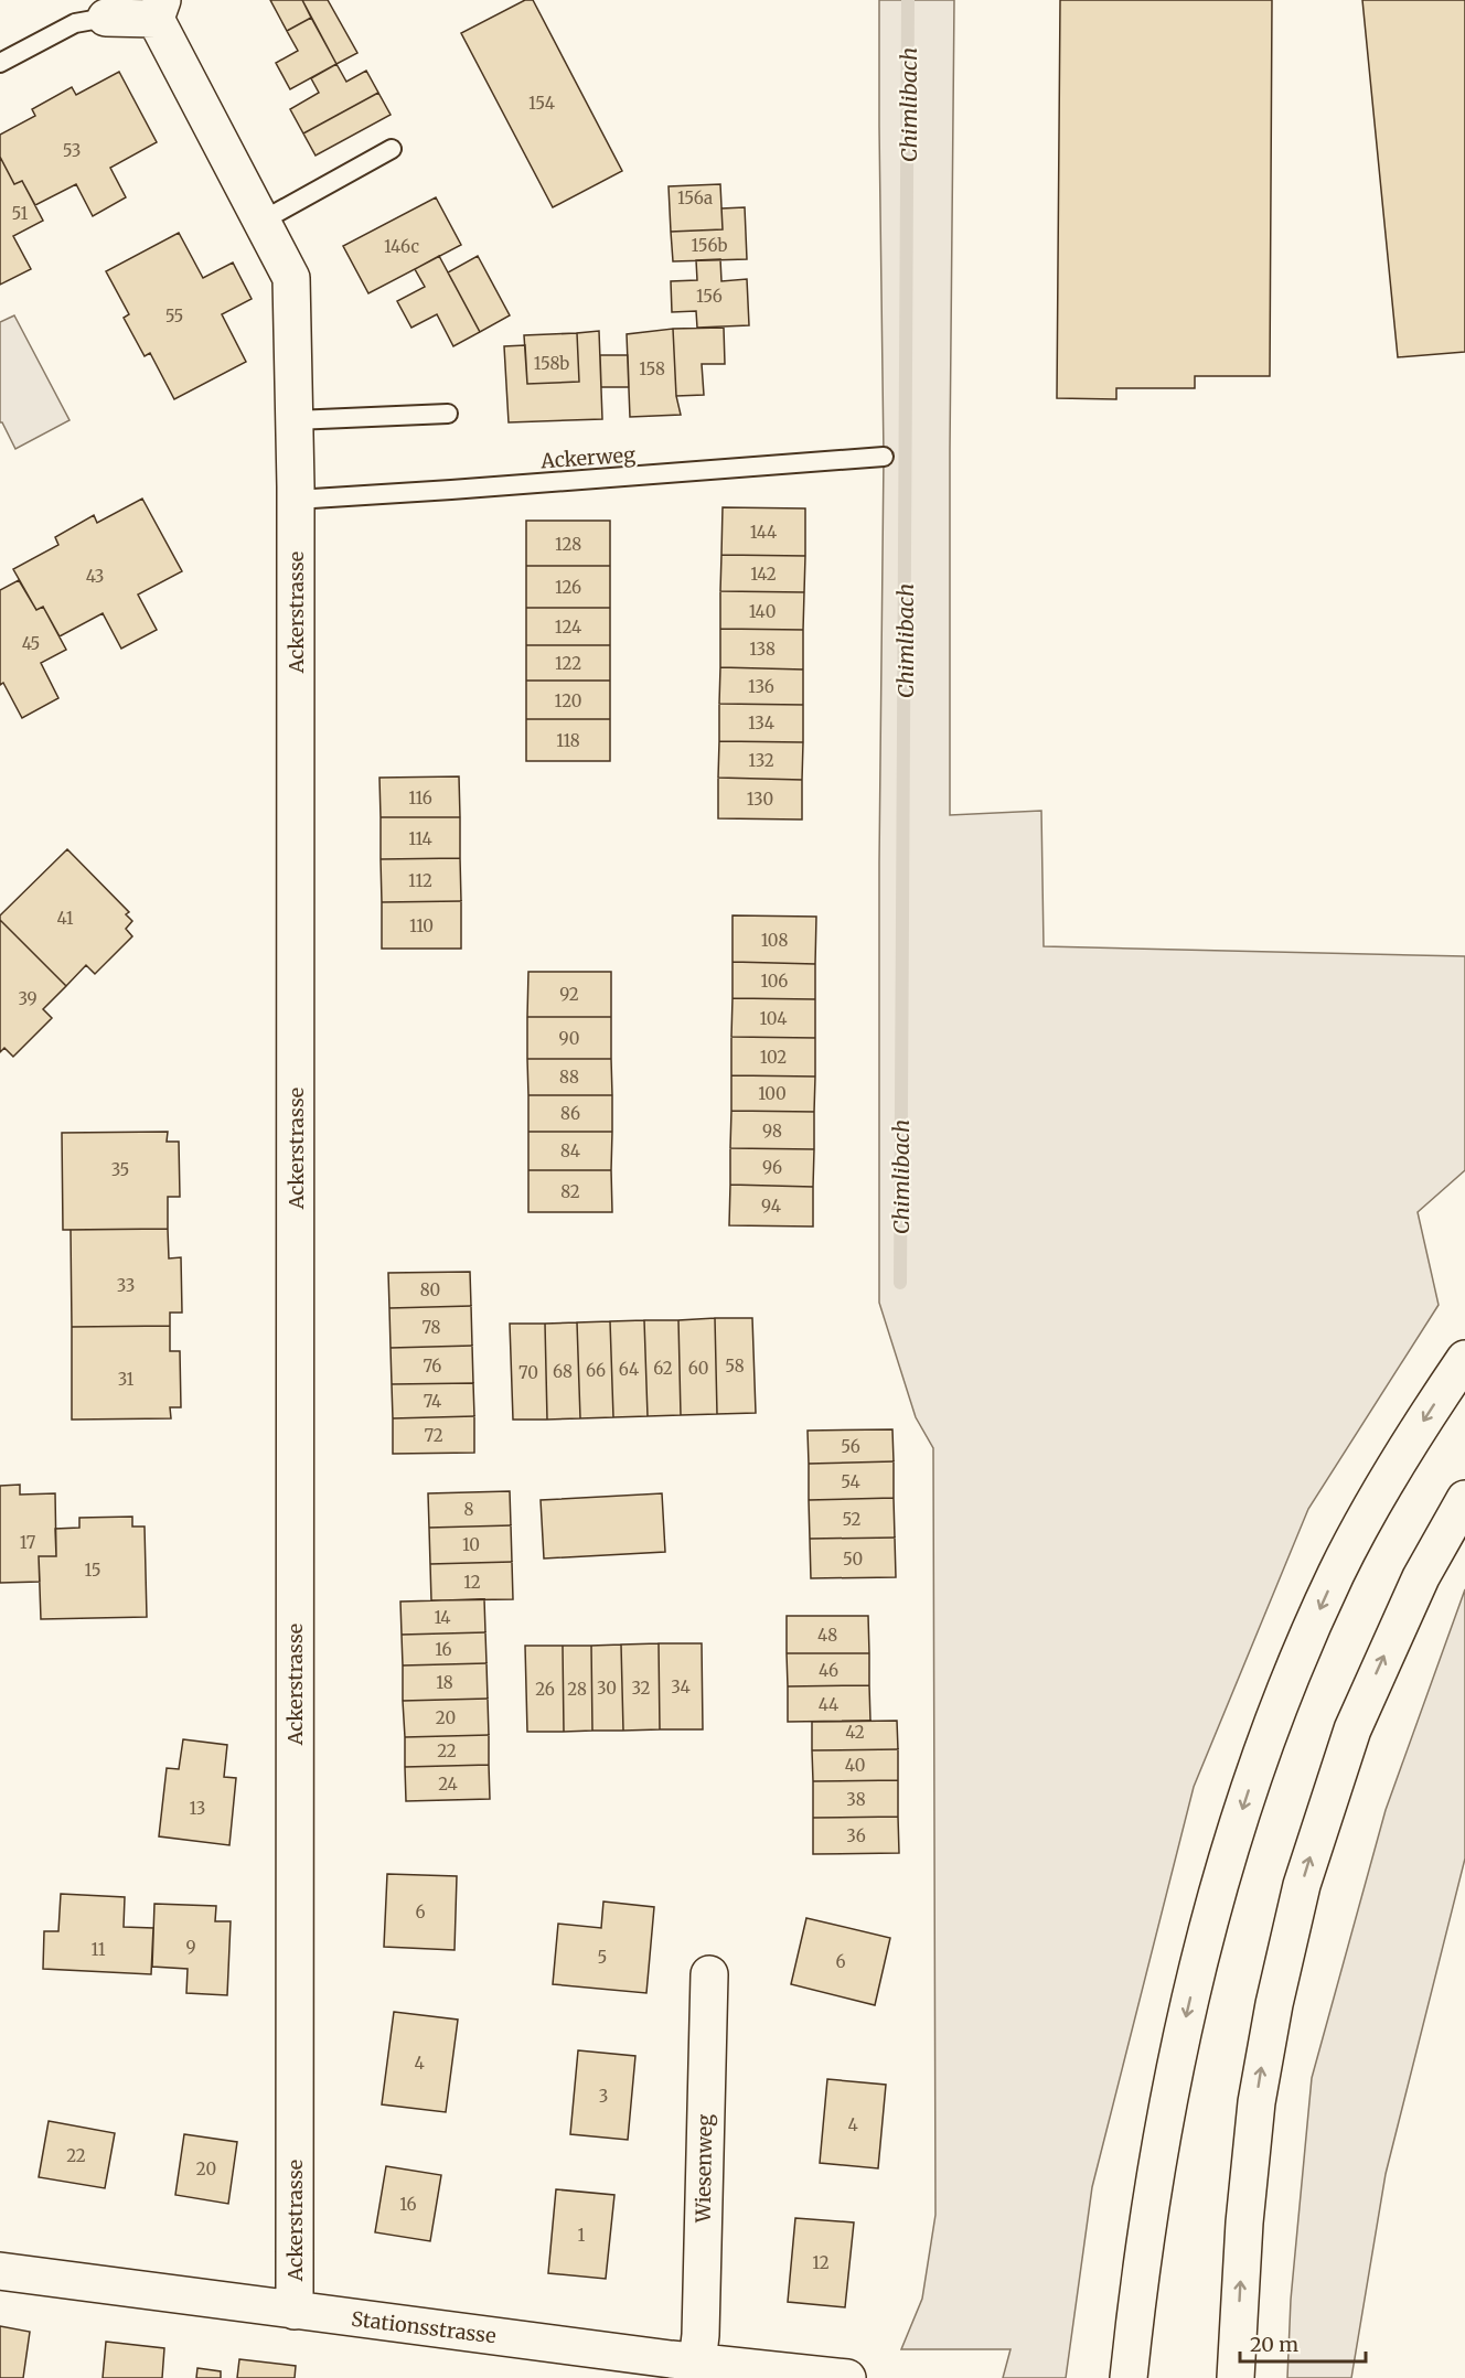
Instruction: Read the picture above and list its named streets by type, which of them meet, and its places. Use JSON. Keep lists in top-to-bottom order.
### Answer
{
  "streets": {
    "main road": ["Ackerstrasse", "Wiesenweg", "Stationsstrasse"],
    "lane": ["Ackerweg"]
  },
  "crossings": [
    ["Ackerweg", "Ackerstrasse"],
    ["Ackerstrasse", "Stationsstrasse"],
    ["Wiesenweg", "Stationsstrasse"]
  ],
  "water": ["Chimlibach"],
  "house_numbers": [
    "154",
    "53",
    "156a",
    "51",
    "156b",
    "146c",
    "156",
    "55",
    "158b",
    "158",
    "144",
    "128",
    "142",
    "43",
    "126",
    "140",
    "124",
    "45",
    "138",
    "122",
    "136",
    "120",
    "134",
    "118",
    "132",
    "116",
    "130",
    "114",
    "112",
    "41",
    "110",
    "108",
    "106",
    "92",
    "39",
    "104",
    "90",
    "102",
    "88",
    "100",
    "86",
    "98",
    "84",
    "96",
    "35",
    "82",
    "94",
    "33",
    "80",
    "78",
    "76",
    "58",
    "62",
    "60",
    "64",
    "66",
    "68",
    "70",
    "31",
    "74",
    "72",
    "56",
    "54",
    "8",
    "52",
    "17",
    "10",
    "50",
    "15",
    "12",
    "14",
    "48",
    "16",
    "46",
    "18",
    "34",
    "30",
    "32",
    "26",
    "28",
    "44",
    "20",
    "42",
    "22",
    "40",
    "24",
    "38",
    "13",
    "36",
    "6",
    "9",
    "11",
    "5",
    "6",
    "4",
    "3",
    "4",
    "22",
    "20",
    "16",
    "1",
    "12"
  ],
  "scale_bar": "20 m"
}
